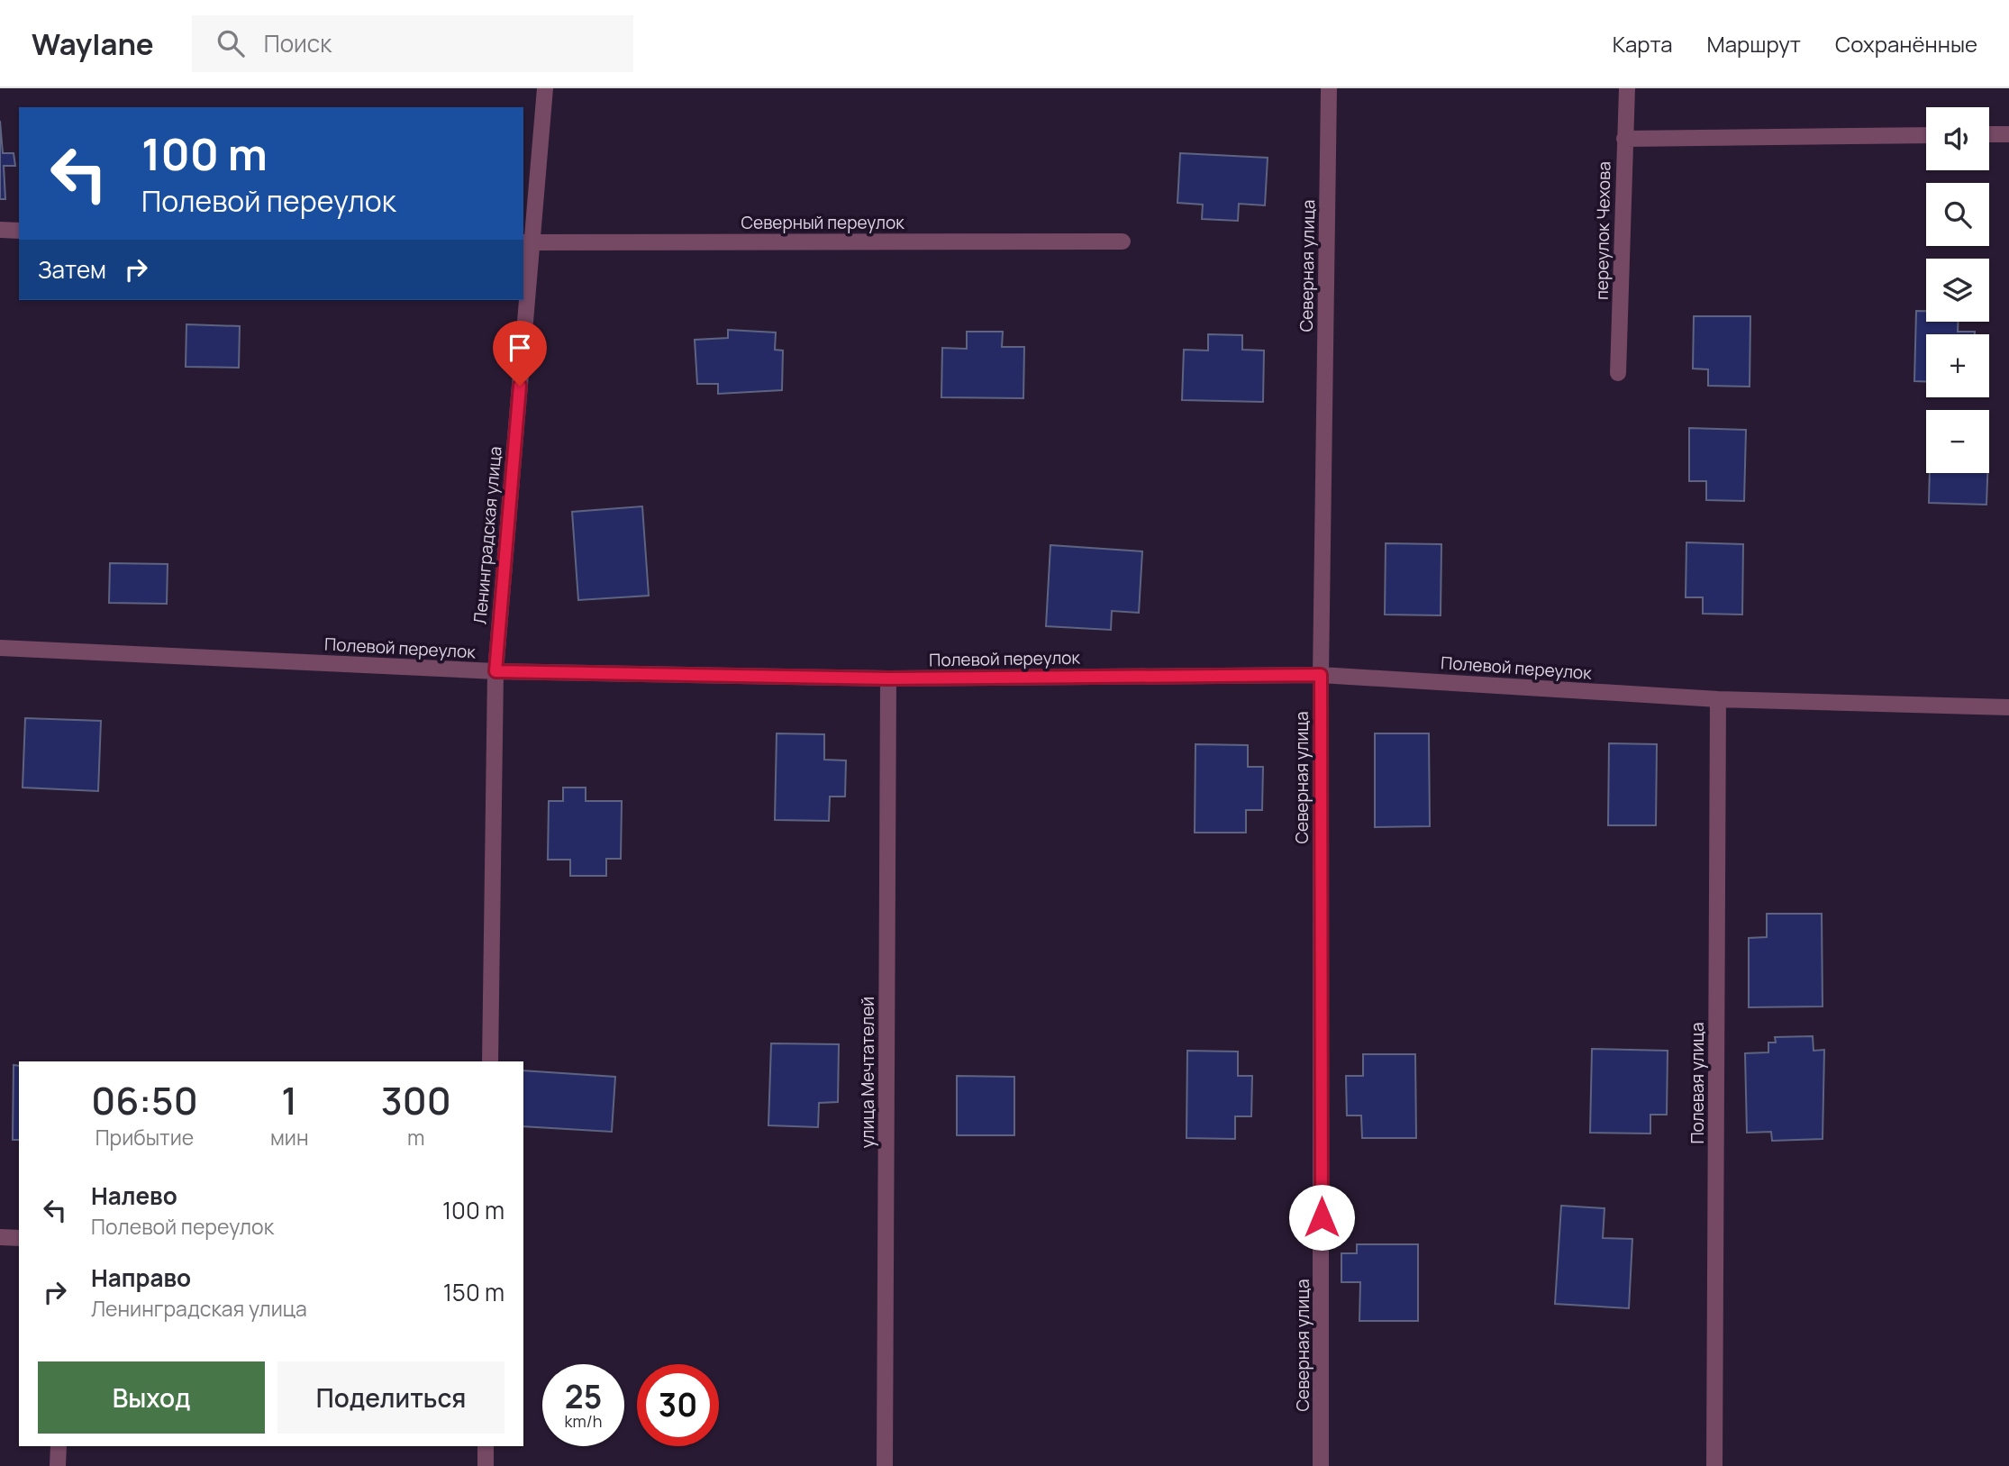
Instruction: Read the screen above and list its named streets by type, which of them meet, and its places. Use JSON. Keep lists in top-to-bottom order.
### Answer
{
  "streets": {
    "street": [
      "Северный переулок",
      "переулок Чехова",
      "Северная улица",
      "Ленинградская улица",
      "Полевой переулок",
      "улица Мечтателей",
      "Полевая улица"
    ]
  },
  "crossings": [
    ["Северный переулок", "Ленинградская улица"],
    ["Северная улица", "Полевой переулок"],
    ["Ленинградская улица", "Полевой переулок"],
    ["Полевой переулок", "улица Мечтателей"],
    ["Полевой переулок", "Полевая улица"]
  ],
  "page": {
    "header": "Waylane",
    "search": "Поиск",
    "nav": ["Карта", "Маршрут", "Сохранённые"],
    "map_buttons": ["+", "−"],
    "turn": ["100 m", "Полевой переулок"],
    "then": "Затем",
    "eta": [
      "06:50",
      "Прибытие",
      "1",
      "мин",
      "300",
      "m"
    ],
    "list": [
      {
        "name": "Налево",
        "note": "Полевой переулок",
        "value": "100 m"
      },
      {
        "name": "Направо",
        "note": "Ленинградская улица",
        "value": "150 m"
      }
    ],
    "buttons": ["Выход", "Поделиться"],
    "speed": "25 km/h",
    "limit": "30"
  }
}
